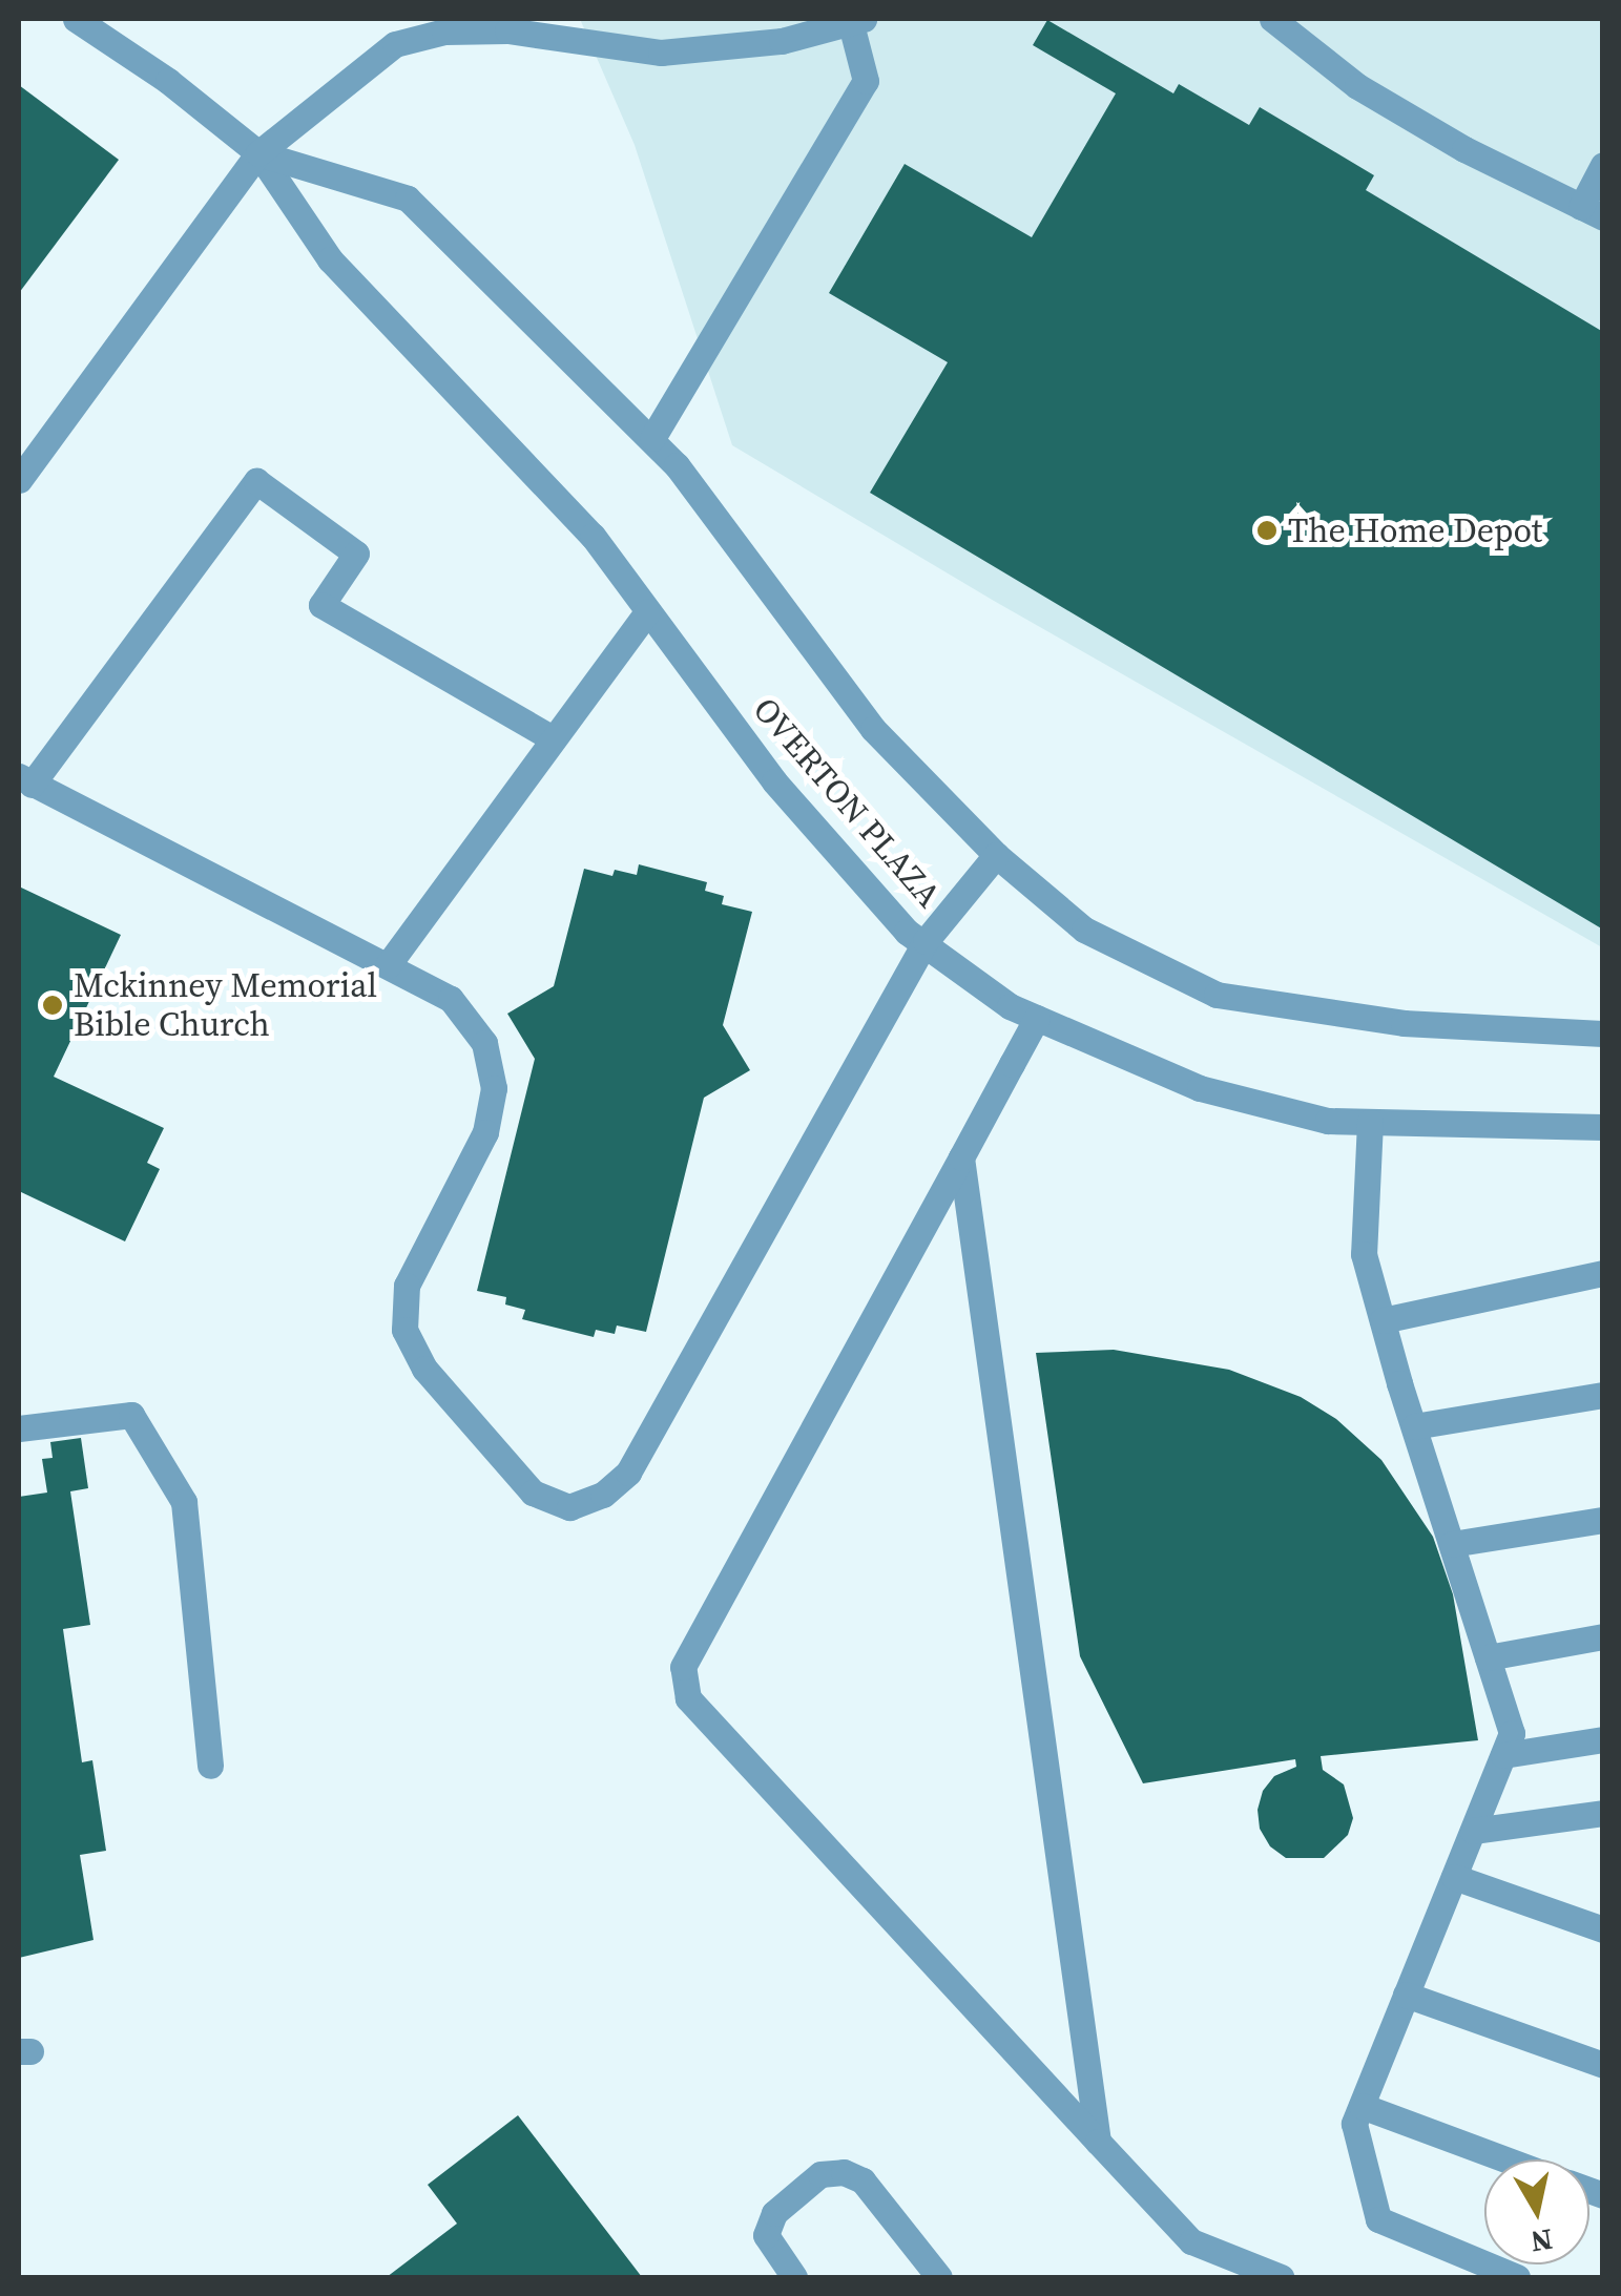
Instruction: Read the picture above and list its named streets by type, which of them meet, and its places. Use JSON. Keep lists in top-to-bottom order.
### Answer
{
  "streets": {
    "street": ["OVERTON PLAZA"]
  },
  "places": ["The Home Depot", "Mckinney Memorial Bible Church"],
  "north": "bottom"
}
